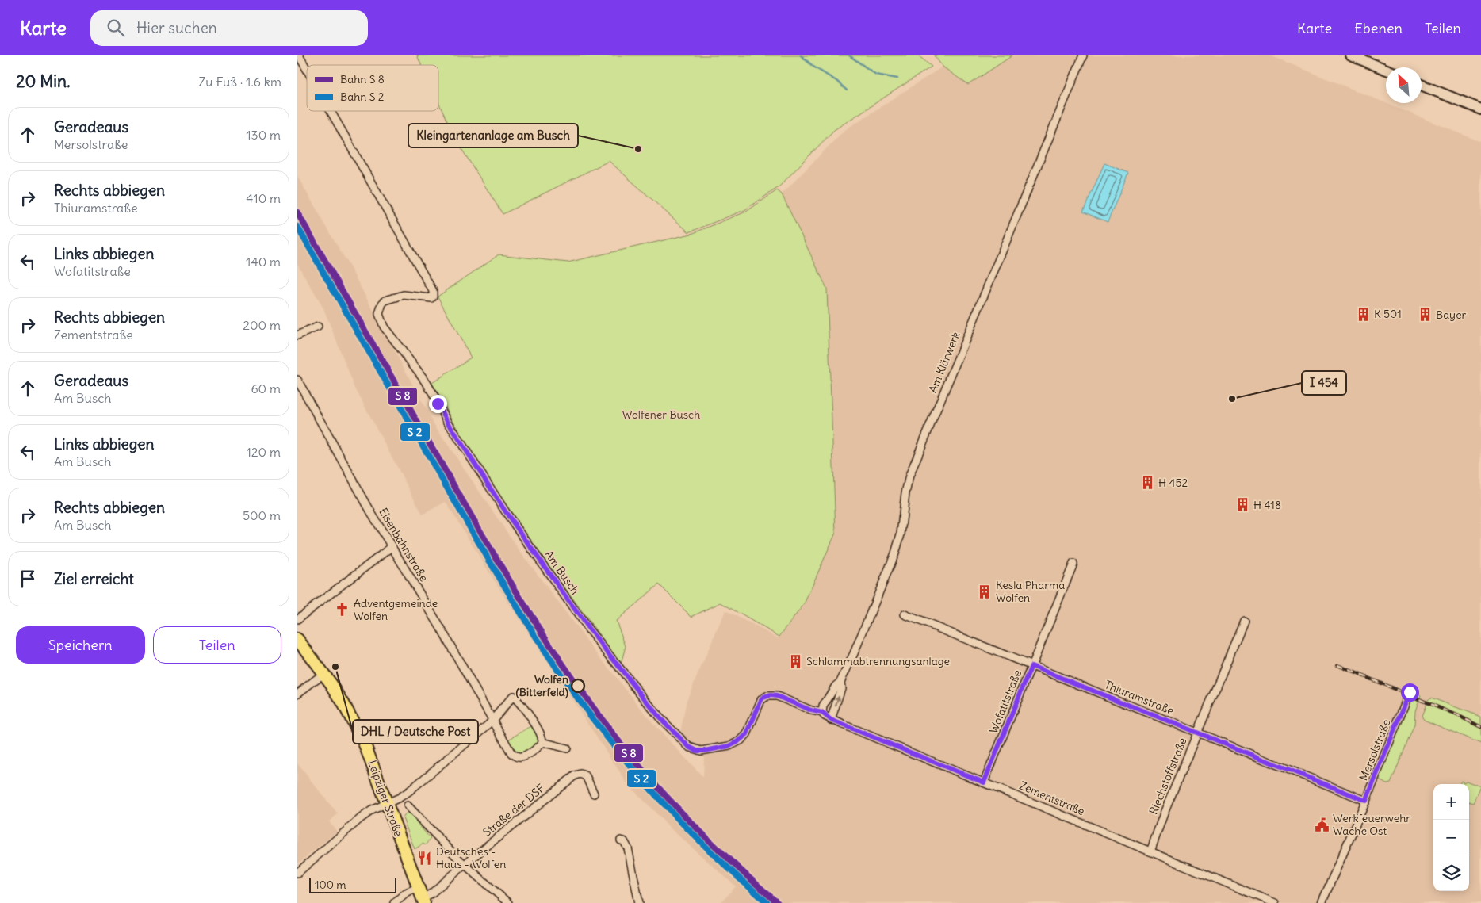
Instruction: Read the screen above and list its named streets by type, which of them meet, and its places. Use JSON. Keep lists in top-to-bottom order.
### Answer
{
  "streets": {
    "main road": ["Leipziger Straße"],
    "street": [
      "Am Klärwerk",
      "Eisenbahnstraße",
      "Am Busch",
      "Thiuramstraße",
      "Wofatitstraße",
      "Mersolstraße",
      "Riechstoffstraße",
      "Zementstraße",
      "Straße der DSF"
    ]
  },
  "crossings": [
    ["Am Klärwerk", "Am Busch"],
    ["Am Klärwerk", "Zementstraße"],
    ["Am Busch", "Zementstraße"],
    ["Thiuramstraße", "Wofatitstraße"],
    ["Thiuramstraße", "Mersolstraße"],
    ["Thiuramstraße", "Riechstoffstraße"],
    ["Wofatitstraße", "Zementstraße"],
    ["Riechstoffstraße", "Zementstraße"],
    ["Leipziger Straße", "Straße der DSF"]
  ],
  "parks": ["Wolfener Busch"],
  "places": {
    "other": [
      "Kleingartenanlage am Busch",
      "I 454",
      "DHL / Deutsche Post",
      "Wolfen (Bitterfeld)"
    ],
    "building": [
      "K 501",
      "Bayer",
      "H 452",
      "H 418",
      "Kesla Pharma Wolfen",
      "Schlammabtrennungsanlage"
    ],
    "church": ["Adventgemeinde Wolfen"],
    "public building": ["Werkfeuerwehr Wache Ost"],
    "restaurant": ["Deutsches - Haus - Wolfen"]
  },
  "legend": ["Bahn S 8", "Bahn S 2"],
  "scale_bar": "100 m",
  "north": "top left",
  "page": {
    "header": "Karte",
    "search": "Hier suchen",
    "nav": ["Karte", "Ebenen", "Teilen"],
    "heading": ["20 Min.", "Zu Fuß · 1.6 km"],
    "list": [
      ["Geradeaus", "Mersolstraße", "130 m"],
      ["Rechts abbiegen", "Thiuramstraße", "410 m"],
      ["Links abbiegen", "Wofatitstraße", "140 m"],
      ["Rechts abbiegen", "Zementstraße", "200 m"],
      ["Geradeaus", "Am Busch", "60 m"],
      ["Links abbiegen", "Am Busch", "120 m"],
      ["Rechts abbiegen", "Am Busch", "500 m"],
      "Ziel erreicht"
    ],
    "buttons": ["Speichern", "Teilen"],
    "map_buttons": ["+", "−"],
    "scale": "100 m"
  }
}
